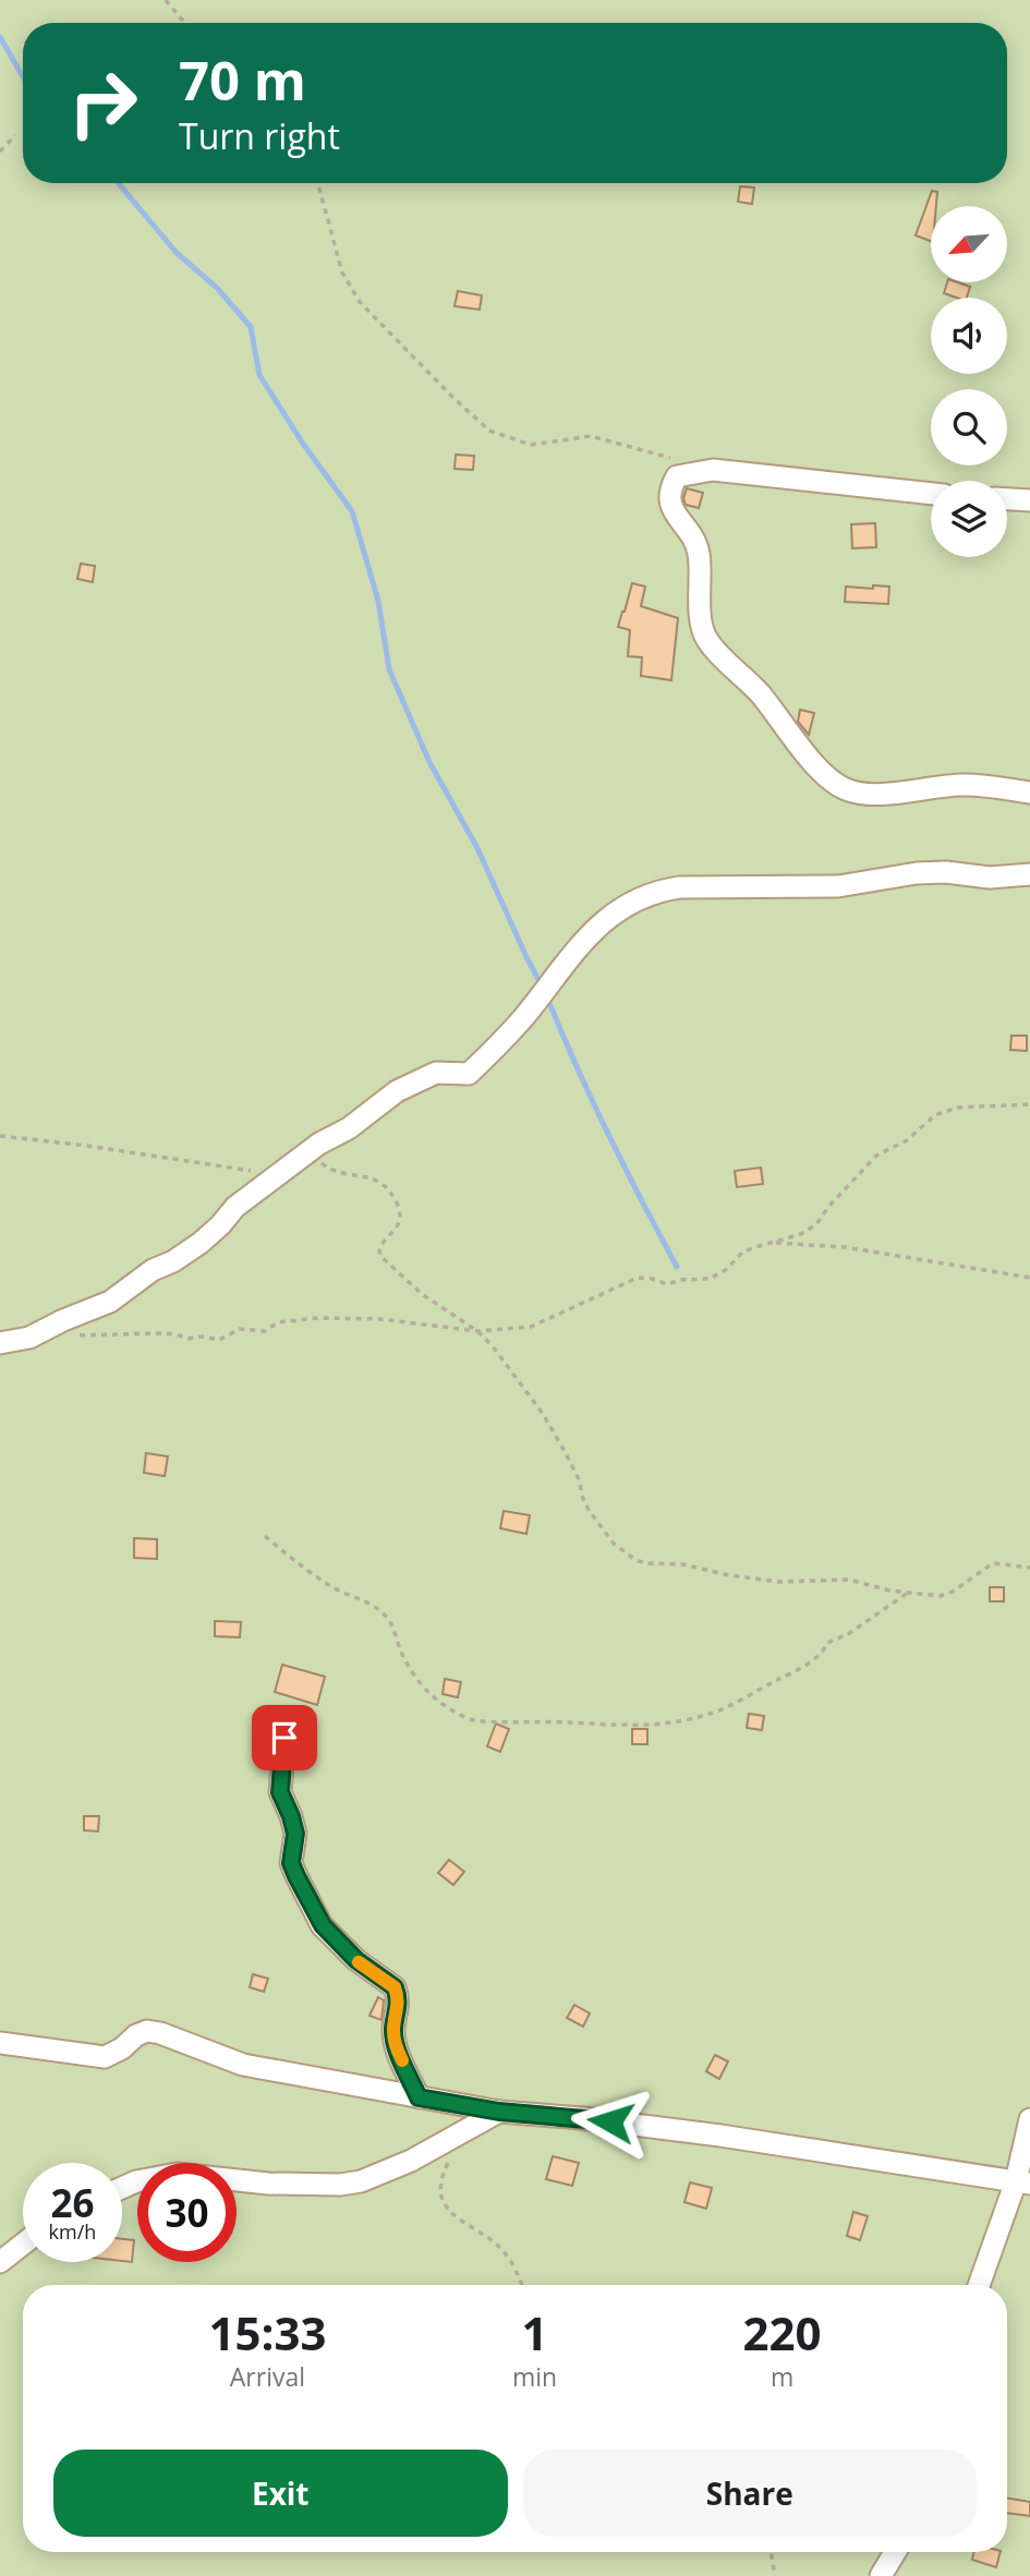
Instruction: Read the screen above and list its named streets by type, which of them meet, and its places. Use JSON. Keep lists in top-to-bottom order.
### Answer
{
  "north": "bottom left",
  "page": {
    "turn": ["70 m", "Turn right"],
    "speed": "26 km/h",
    "limit": "30",
    "eta": [
      "15:33",
      "Arrival",
      "1",
      "min",
      "220",
      "m"
    ],
    "buttons": ["Exit", "Share"]
  }
}
